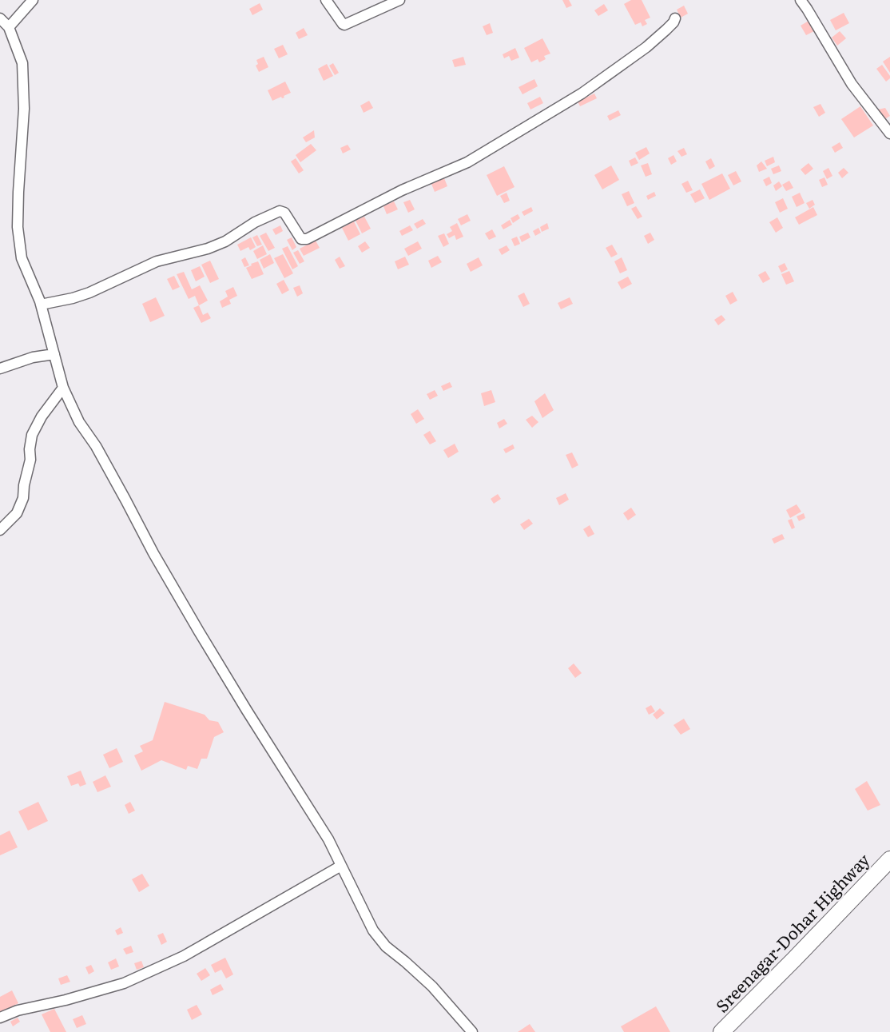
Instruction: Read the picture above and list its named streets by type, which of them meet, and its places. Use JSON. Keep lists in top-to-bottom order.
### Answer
{
  "streets": {
    "main road": ["Sreenagar-Dohar Highway"]
  }
}
